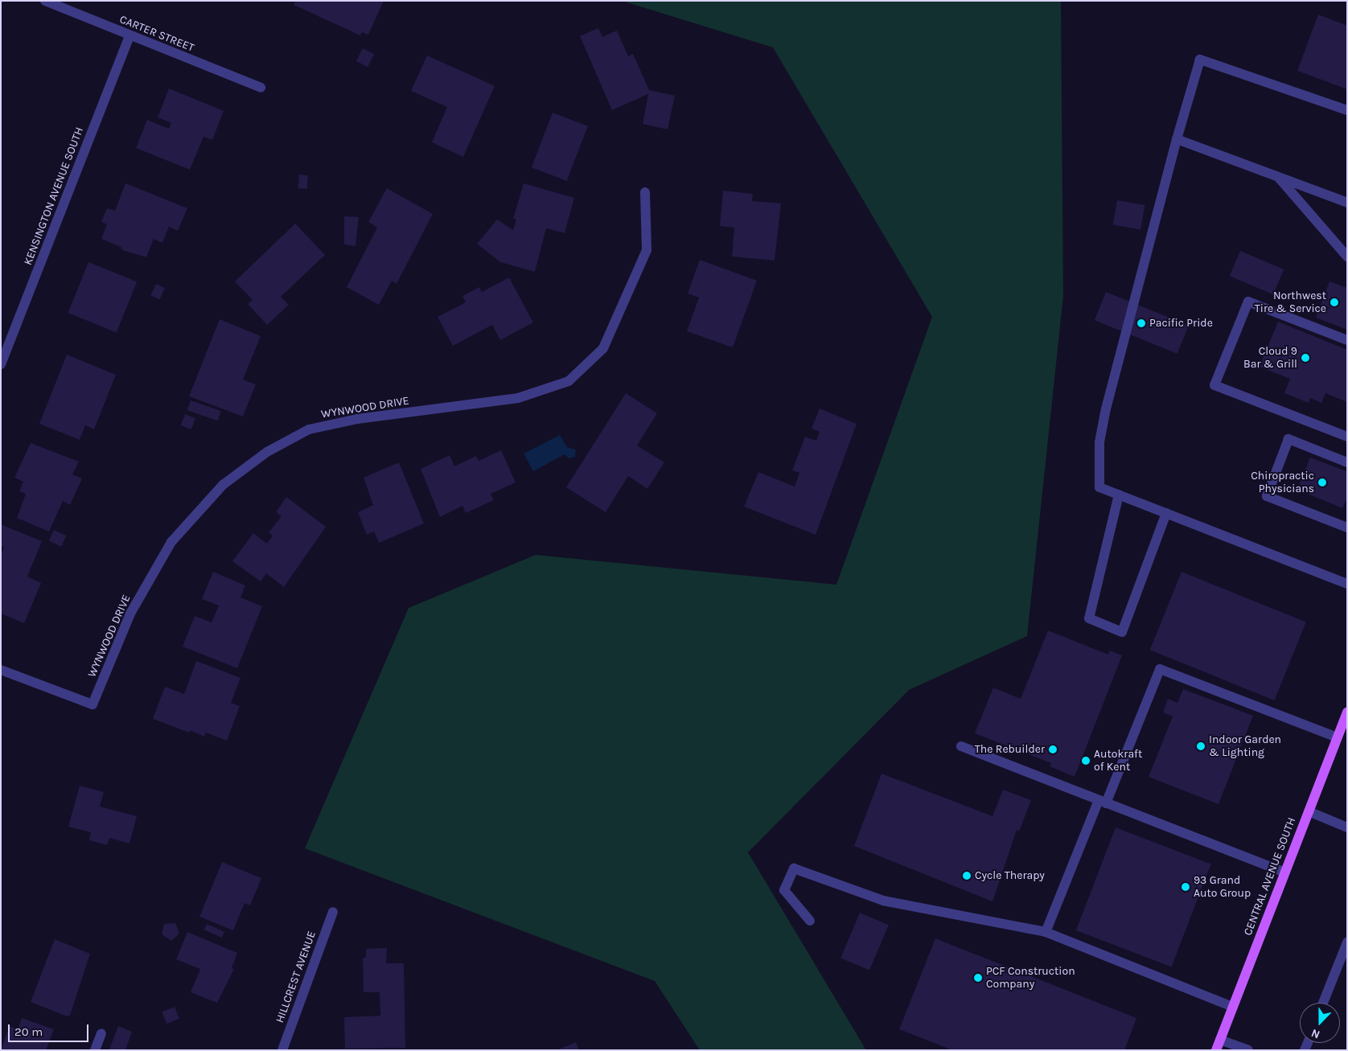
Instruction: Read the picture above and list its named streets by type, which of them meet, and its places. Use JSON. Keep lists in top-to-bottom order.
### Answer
{
  "streets": {
    "main road": ["CENTRAL AVENUE SOUTH"],
    "street": [
      "CARTER STREET",
      "KENSINGTON AVENUE SOUTH",
      "WYNWOOD DRIVE",
      "HILLCREST AVENUE"
    ]
  },
  "crossings": [
    ["CARTER STREET", "KENSINGTON AVENUE SOUTH"]
  ],
  "places": [
    "Northwest Tire & Service",
    "Pacific Pride",
    "Cloud 9 Bar & Grill",
    "Chiropractic Physicians",
    "Indoor Garden & Lighting",
    "The Rebuilder",
    "Autokraft of Kent",
    "Cycle Therapy",
    "93 Grand Auto Group",
    "PCF Construction Company"
  ],
  "scale_bar": "20 m",
  "north": "bottom"
}
